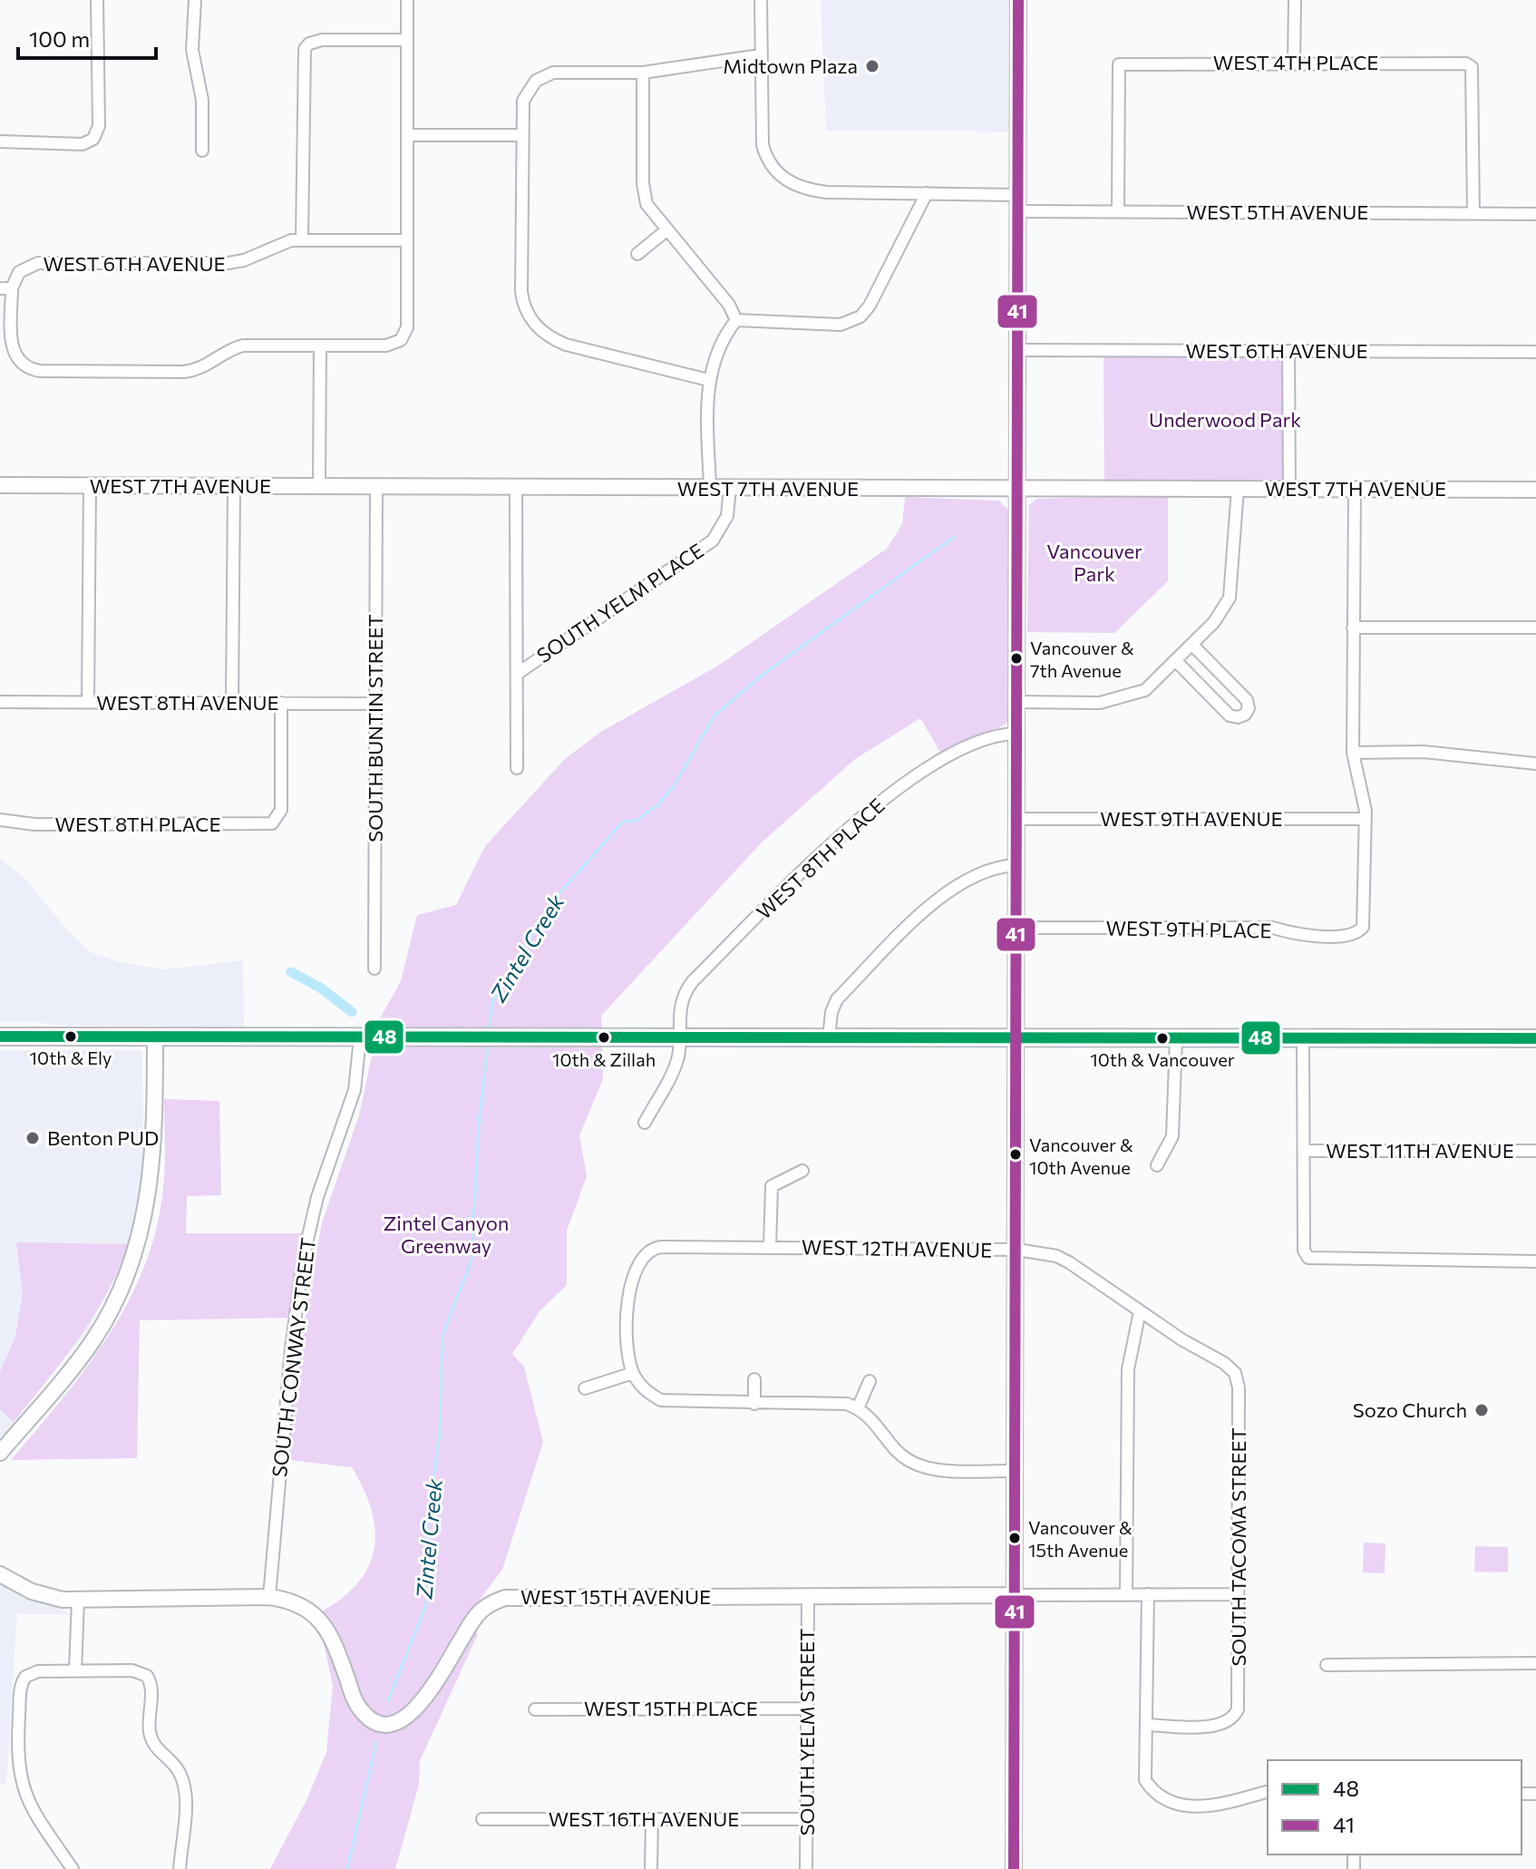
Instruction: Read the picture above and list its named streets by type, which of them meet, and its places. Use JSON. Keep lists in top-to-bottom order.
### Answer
{
  "streets": {
    "street": [
      "WEST 4TH PLACE",
      "WEST 5TH AVENUE",
      "WEST 6TH AVENUE",
      "WEST 7TH AVENUE",
      "SOUTH YELM PLACE",
      "WEST 8TH AVENUE",
      "SOUTH BUNTIN STREET",
      "WEST 9TH AVENUE",
      "WEST 8TH PLACE",
      "WEST 9TH PLACE",
      "WEST 11TH AVENUE",
      "WEST 12TH AVENUE",
      "SOUTH CONWAY STREET",
      "SOUTH TACOMA STREET",
      "WEST 15TH AVENUE",
      "WEST 15TH PLACE",
      "SOUTH YELM STREET",
      "WEST 16TH AVENUE"
    ]
  },
  "crossings": [
    ["WEST 4TH PLACE", "WEST 5TH AVENUE"],
    ["WEST 7TH AVENUE", "SOUTH YELM PLACE"],
    ["WEST 7TH AVENUE", "SOUTH BUNTIN STREET"],
    ["WEST 8TH AVENUE", "SOUTH BUNTIN STREET"],
    ["WEST 8TH AVENUE", "WEST 8TH PLACE"],
    ["WEST 9TH AVENUE", "WEST 9TH PLACE"],
    ["WEST 12TH AVENUE", "SOUTH TACOMA STREET"],
    ["SOUTH CONWAY STREET", "WEST 15TH AVENUE"],
    ["SOUTH TACOMA STREET", "WEST 15TH AVENUE"],
    ["WEST 15TH AVENUE", "SOUTH YELM STREET"],
    ["WEST 15TH PLACE", "SOUTH YELM STREET"],
    ["SOUTH YELM STREET", "WEST 16TH AVENUE"]
  ],
  "water": ["Zintel Creek"],
  "parks": ["Underwood Park", "Vancouver Park", "Zintel Canyon Greenway"],
  "places": [
    "Midtown Plaza",
    "Vancouver & 7th Avenue",
    "10th & Ely",
    "10th & Zillah",
    "10th & Vancouver",
    "Benton PUD",
    "Vancouver & 10th Avenue",
    "Sozo Church",
    "Vancouver & 15th Avenue"
  ],
  "lines": ["transit line 41", "transit line 48"],
  "legend": ["48", "41"],
  "scale_bar": "100 m"
}
